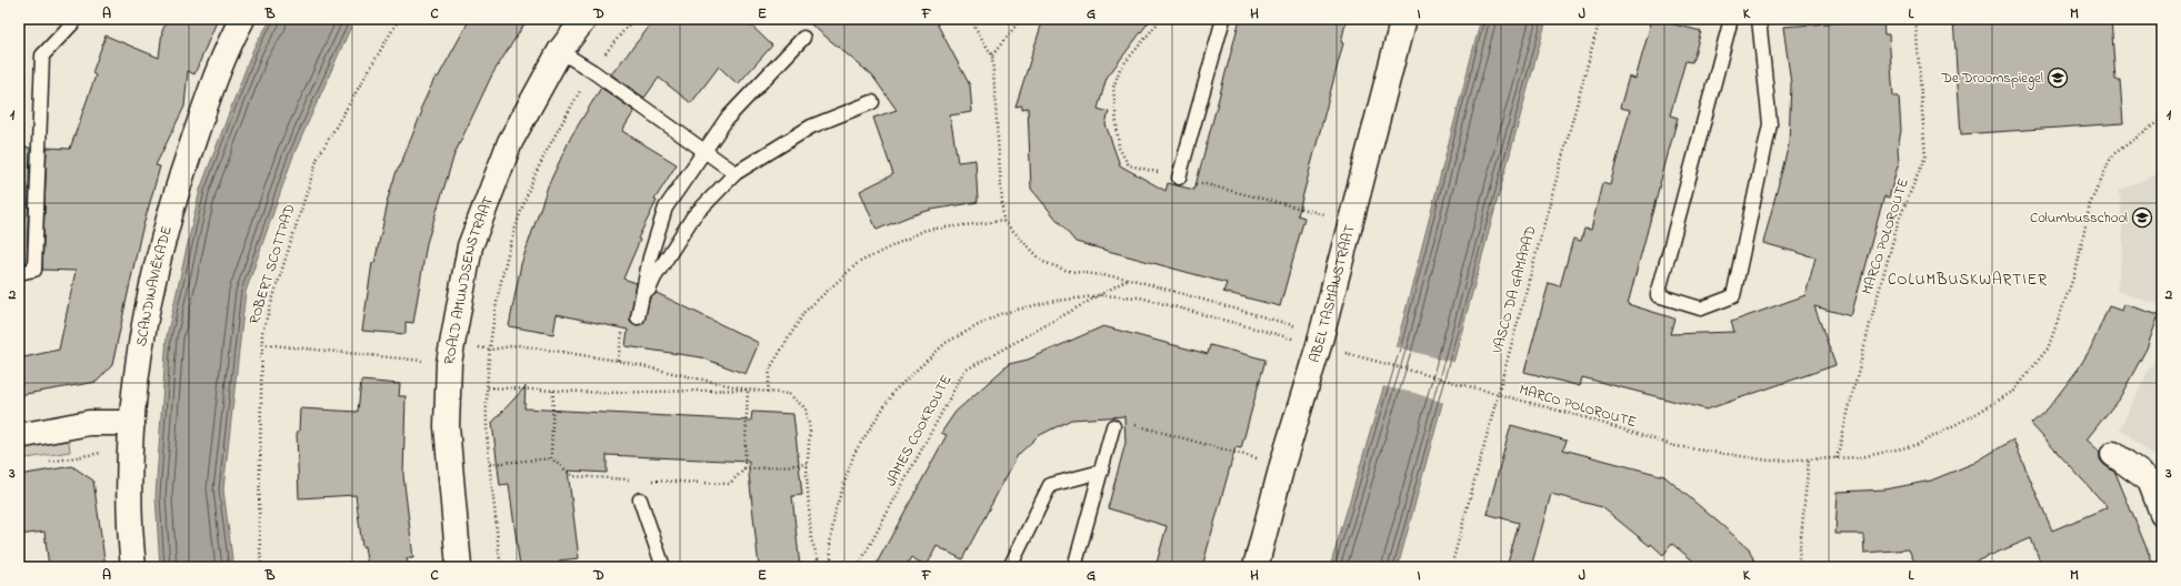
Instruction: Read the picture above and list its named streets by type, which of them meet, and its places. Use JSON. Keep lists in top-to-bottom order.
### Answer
{
  "streets": {
    "street": ["ROALD AMUNDSENSTRAAT", "SCANDINAVIËKADE", "ABEL TASMANSTRAAT"],
    "path": [
      "MARCO POLOROUTE",
      "ROBERT SCOTTPAD",
      "VASCO DA GAMAPAD",
      "JAMES COOKROUTE"
    ]
  },
  "crossings": [
    ["MARCO POLOROUTE", "VASCO DA GAMAPAD"],
    ["ABEL TASMANSTRAAT", "JAMES COOKROUTE"]
  ],
  "districts": ["COLUMBUSKWARTIER"],
  "places": {
    "school or university": ["De Droomspiegel", "Columbusschool"]
  },
  "grid": {
    "columns": [
      "A",
      "B",
      "C",
      "D",
      "E",
      "F",
      "G",
      "H",
      "I",
      "J",
      "K",
      "L",
      "M"
    ],
    "rows": ["1", "2", "3"]
  }
}
